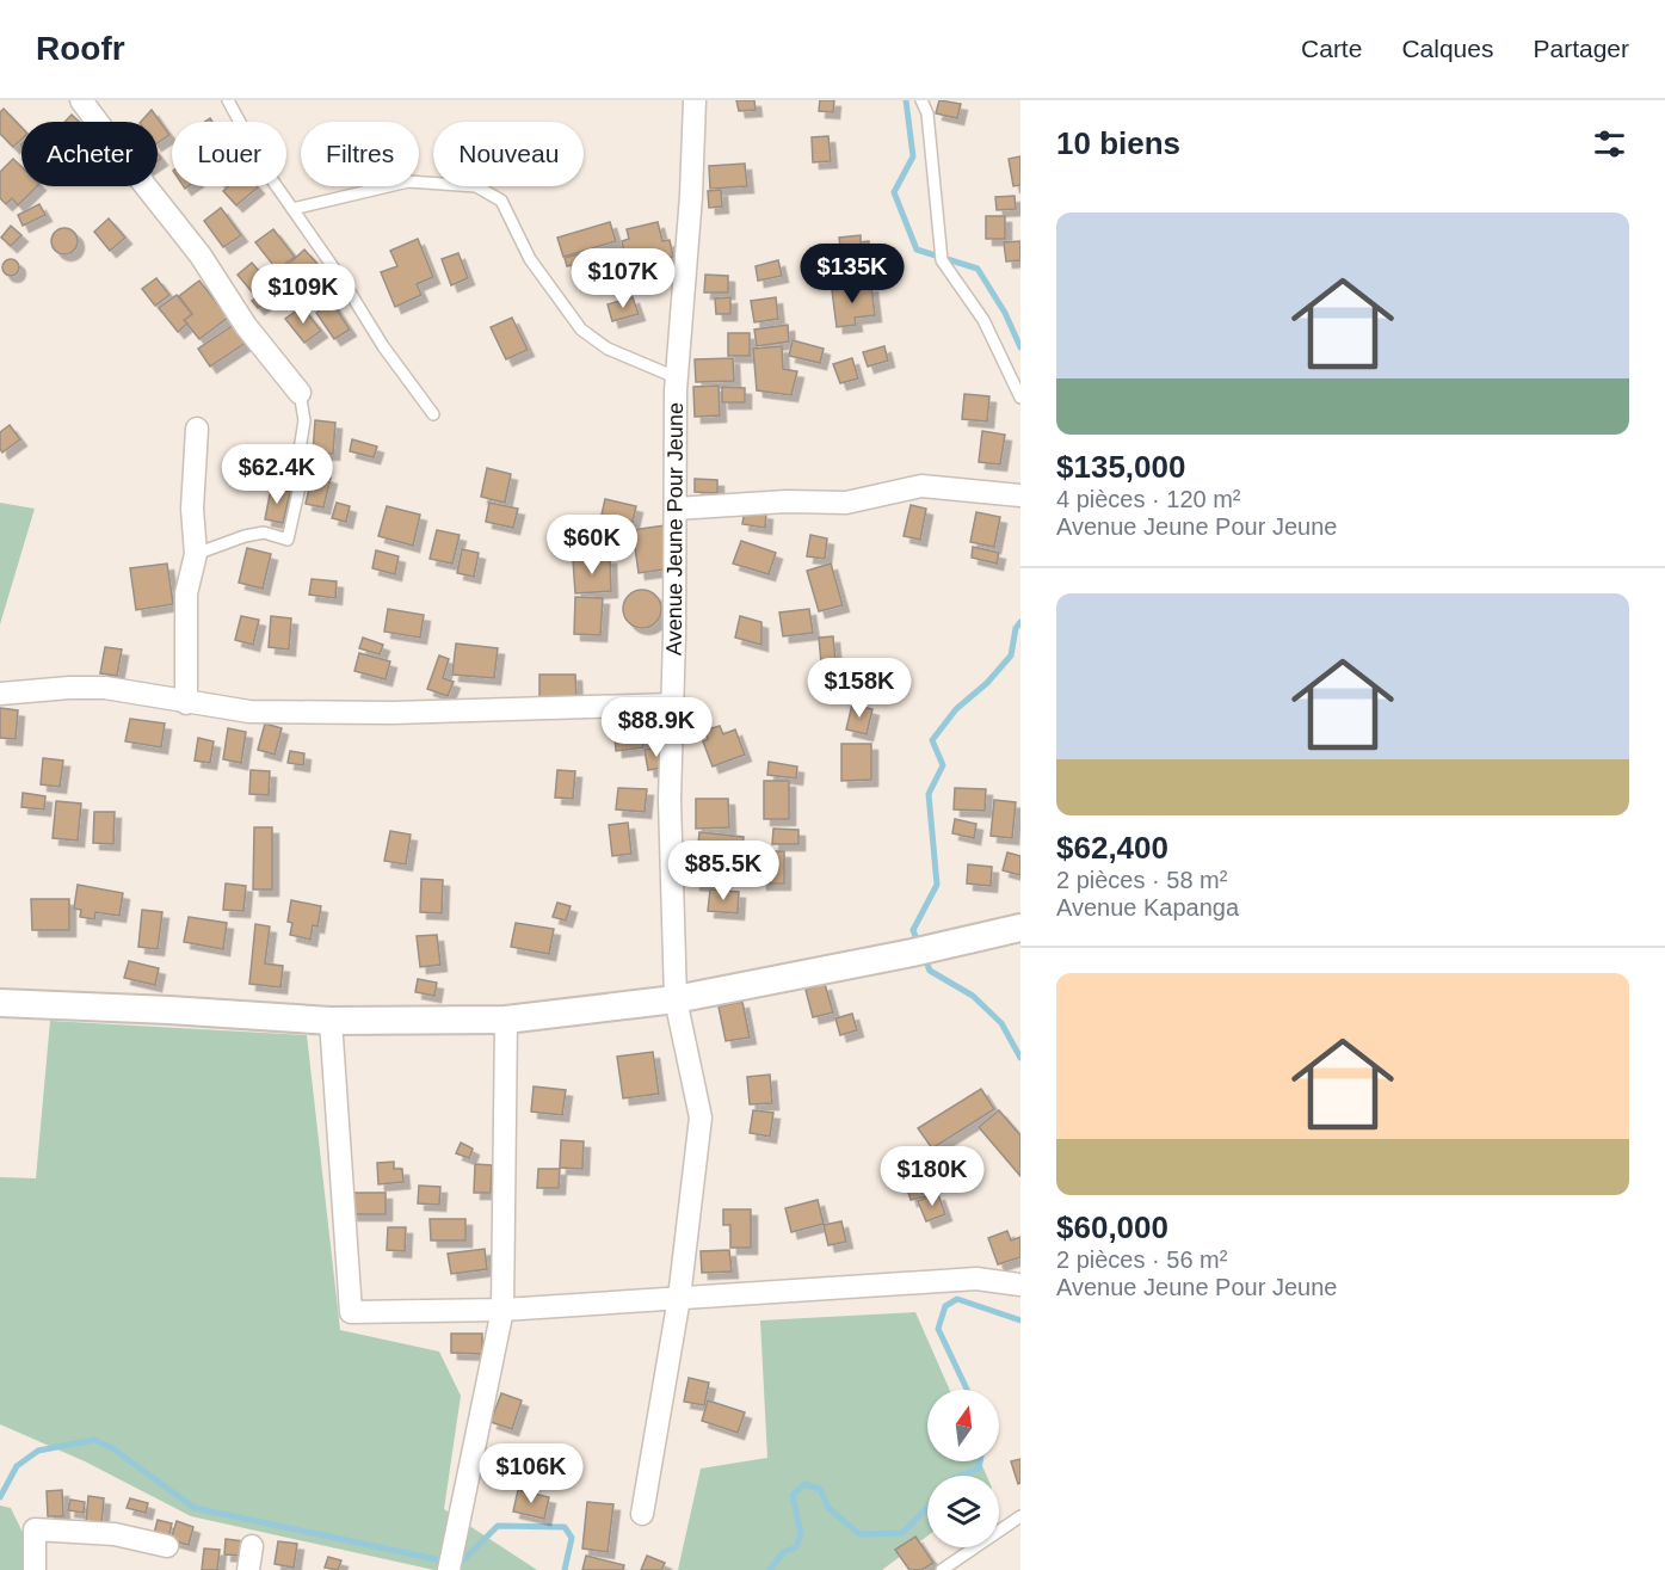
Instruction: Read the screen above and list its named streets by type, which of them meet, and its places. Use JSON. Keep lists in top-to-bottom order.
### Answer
{
  "streets": {
    "street": ["Avenue Jeune Pour Jeune"]
  },
  "north": "top",
  "page": {
    "header": "Roofr",
    "nav": ["Carte", "Calques", "Partager"],
    "heading": "10 biens",
    "chip": [
      "Acheter",
      "Louer",
      "Filtres",
      "Nouveau"
    ],
    "list": [
      {
        "name": "$135,000",
        "note": "4 pièces · 120 m² · Avenue Jeune Pour Jeune"
      },
      {
        "name": "$62,400",
        "note": "2 pièces · 58 m² · Avenue Kapanga"
      },
      {
        "name": "$60,000",
        "note": "2 pièces · 56 m² · Avenue Jeune Pour Jeune"
      }
    ],
    "price": [
      "$135K",
      "$107K",
      "$109K",
      "$62.4K",
      "$60K",
      "$158K",
      "$88.9K",
      "$85.5K",
      "$180K",
      "$106K"
    ]
  }
}
